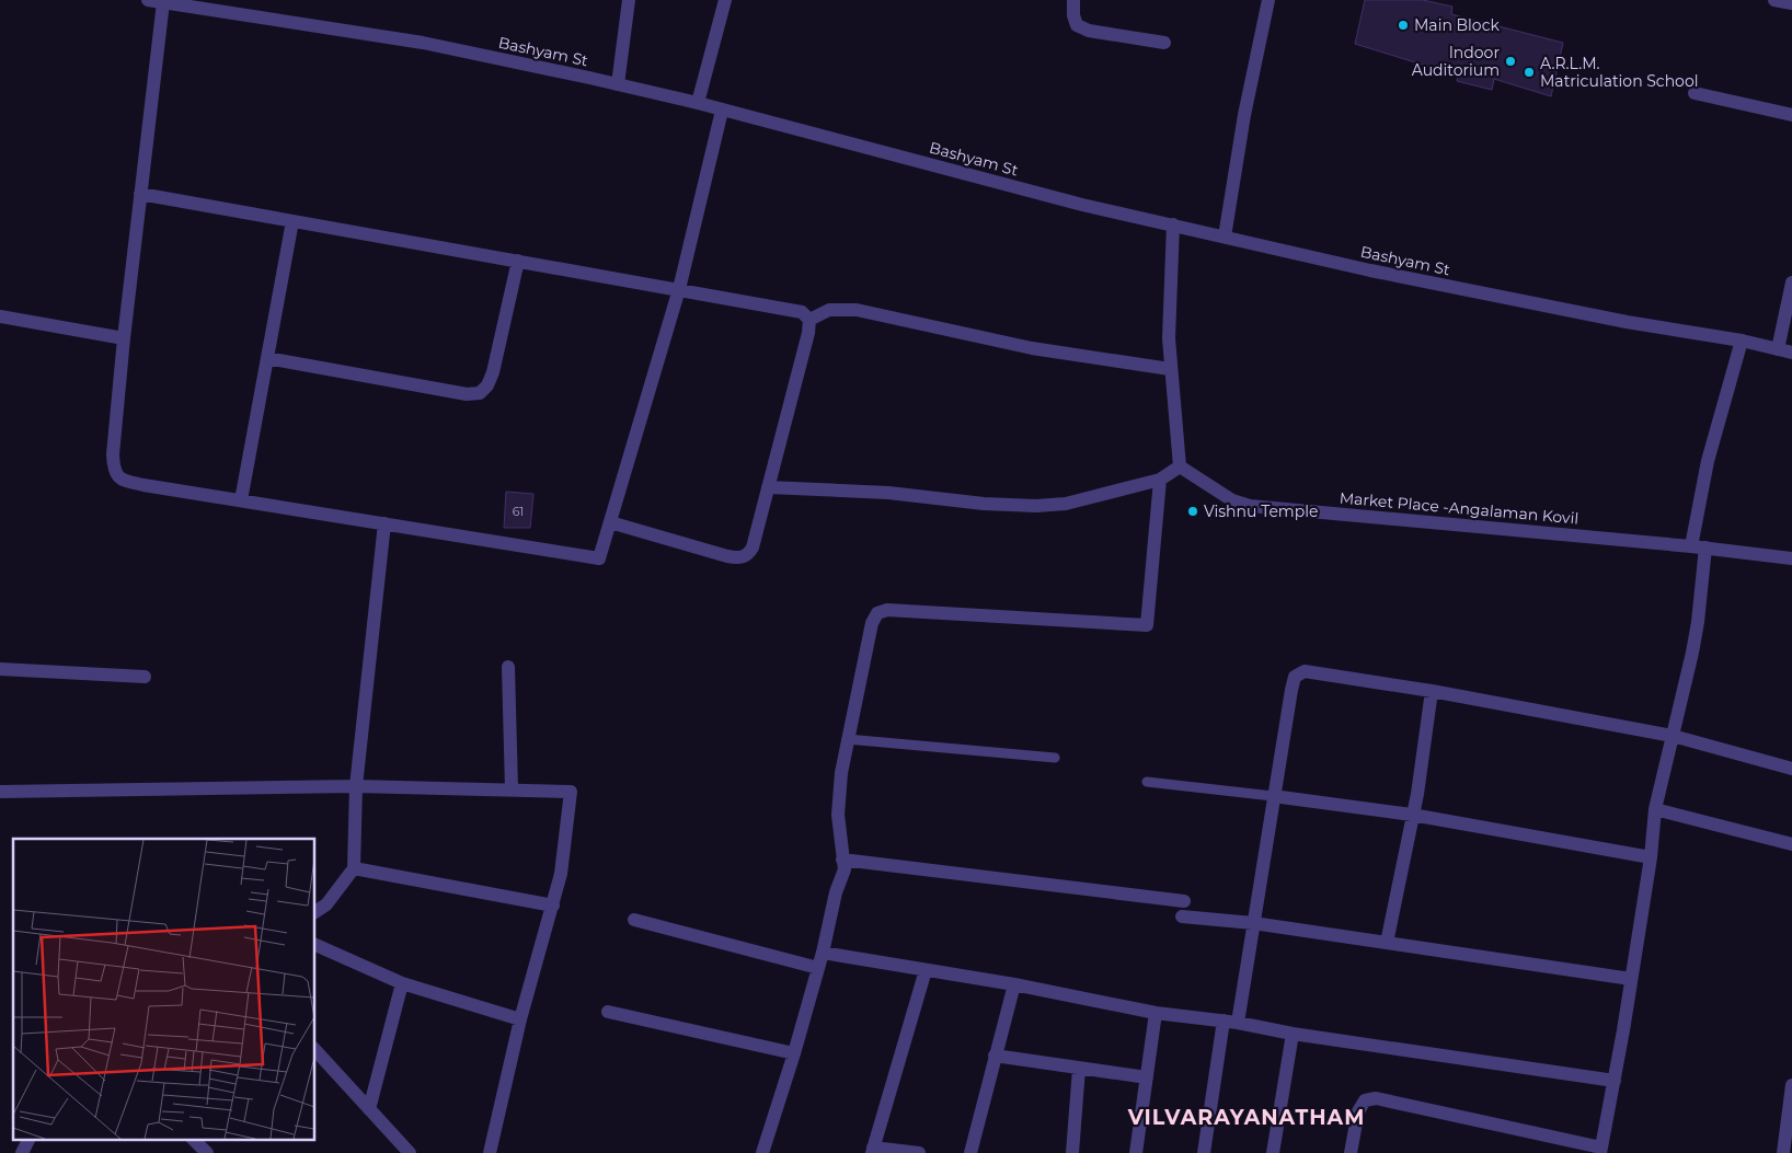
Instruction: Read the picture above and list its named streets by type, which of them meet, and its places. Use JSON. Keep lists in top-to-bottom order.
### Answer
{
  "streets": {
    "street": ["Bashyam St", "Market Place -Angalaman Kovil"]
  },
  "districts": ["VILVARAYANATHAM"],
  "places": [
    "Main Block",
    "Indoor Auditorium",
    "A.R.L.M. Matriculation School",
    "Vishnu Temple"
  ],
  "house_numbers": ["61"]
}
